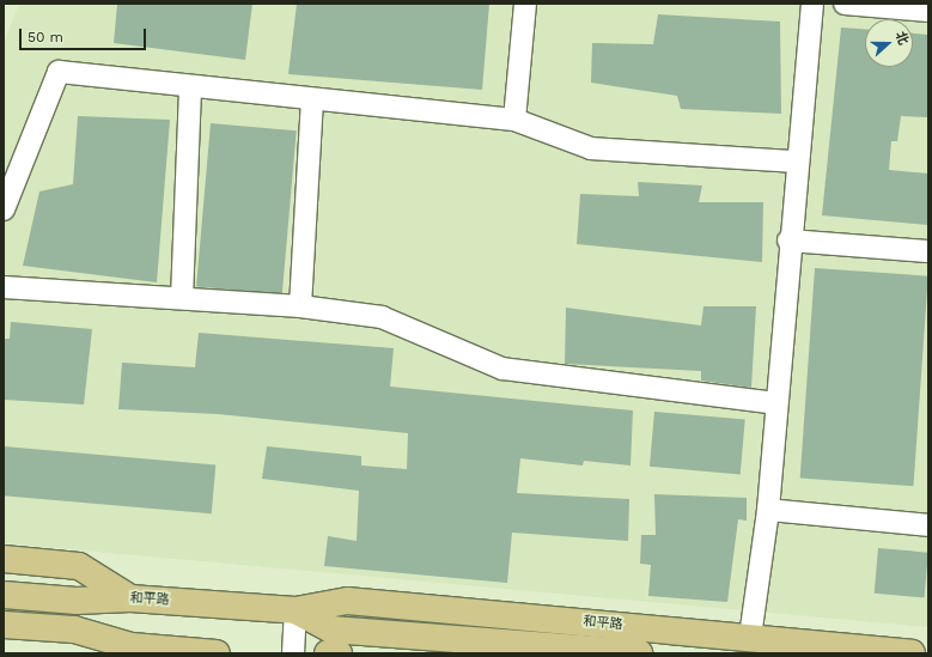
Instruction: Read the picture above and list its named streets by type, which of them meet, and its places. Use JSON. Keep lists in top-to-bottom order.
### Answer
{
  "streets": {
    "main road": ["和平路"]
  },
  "scale_bar": "50 m",
  "north": "right"
}
